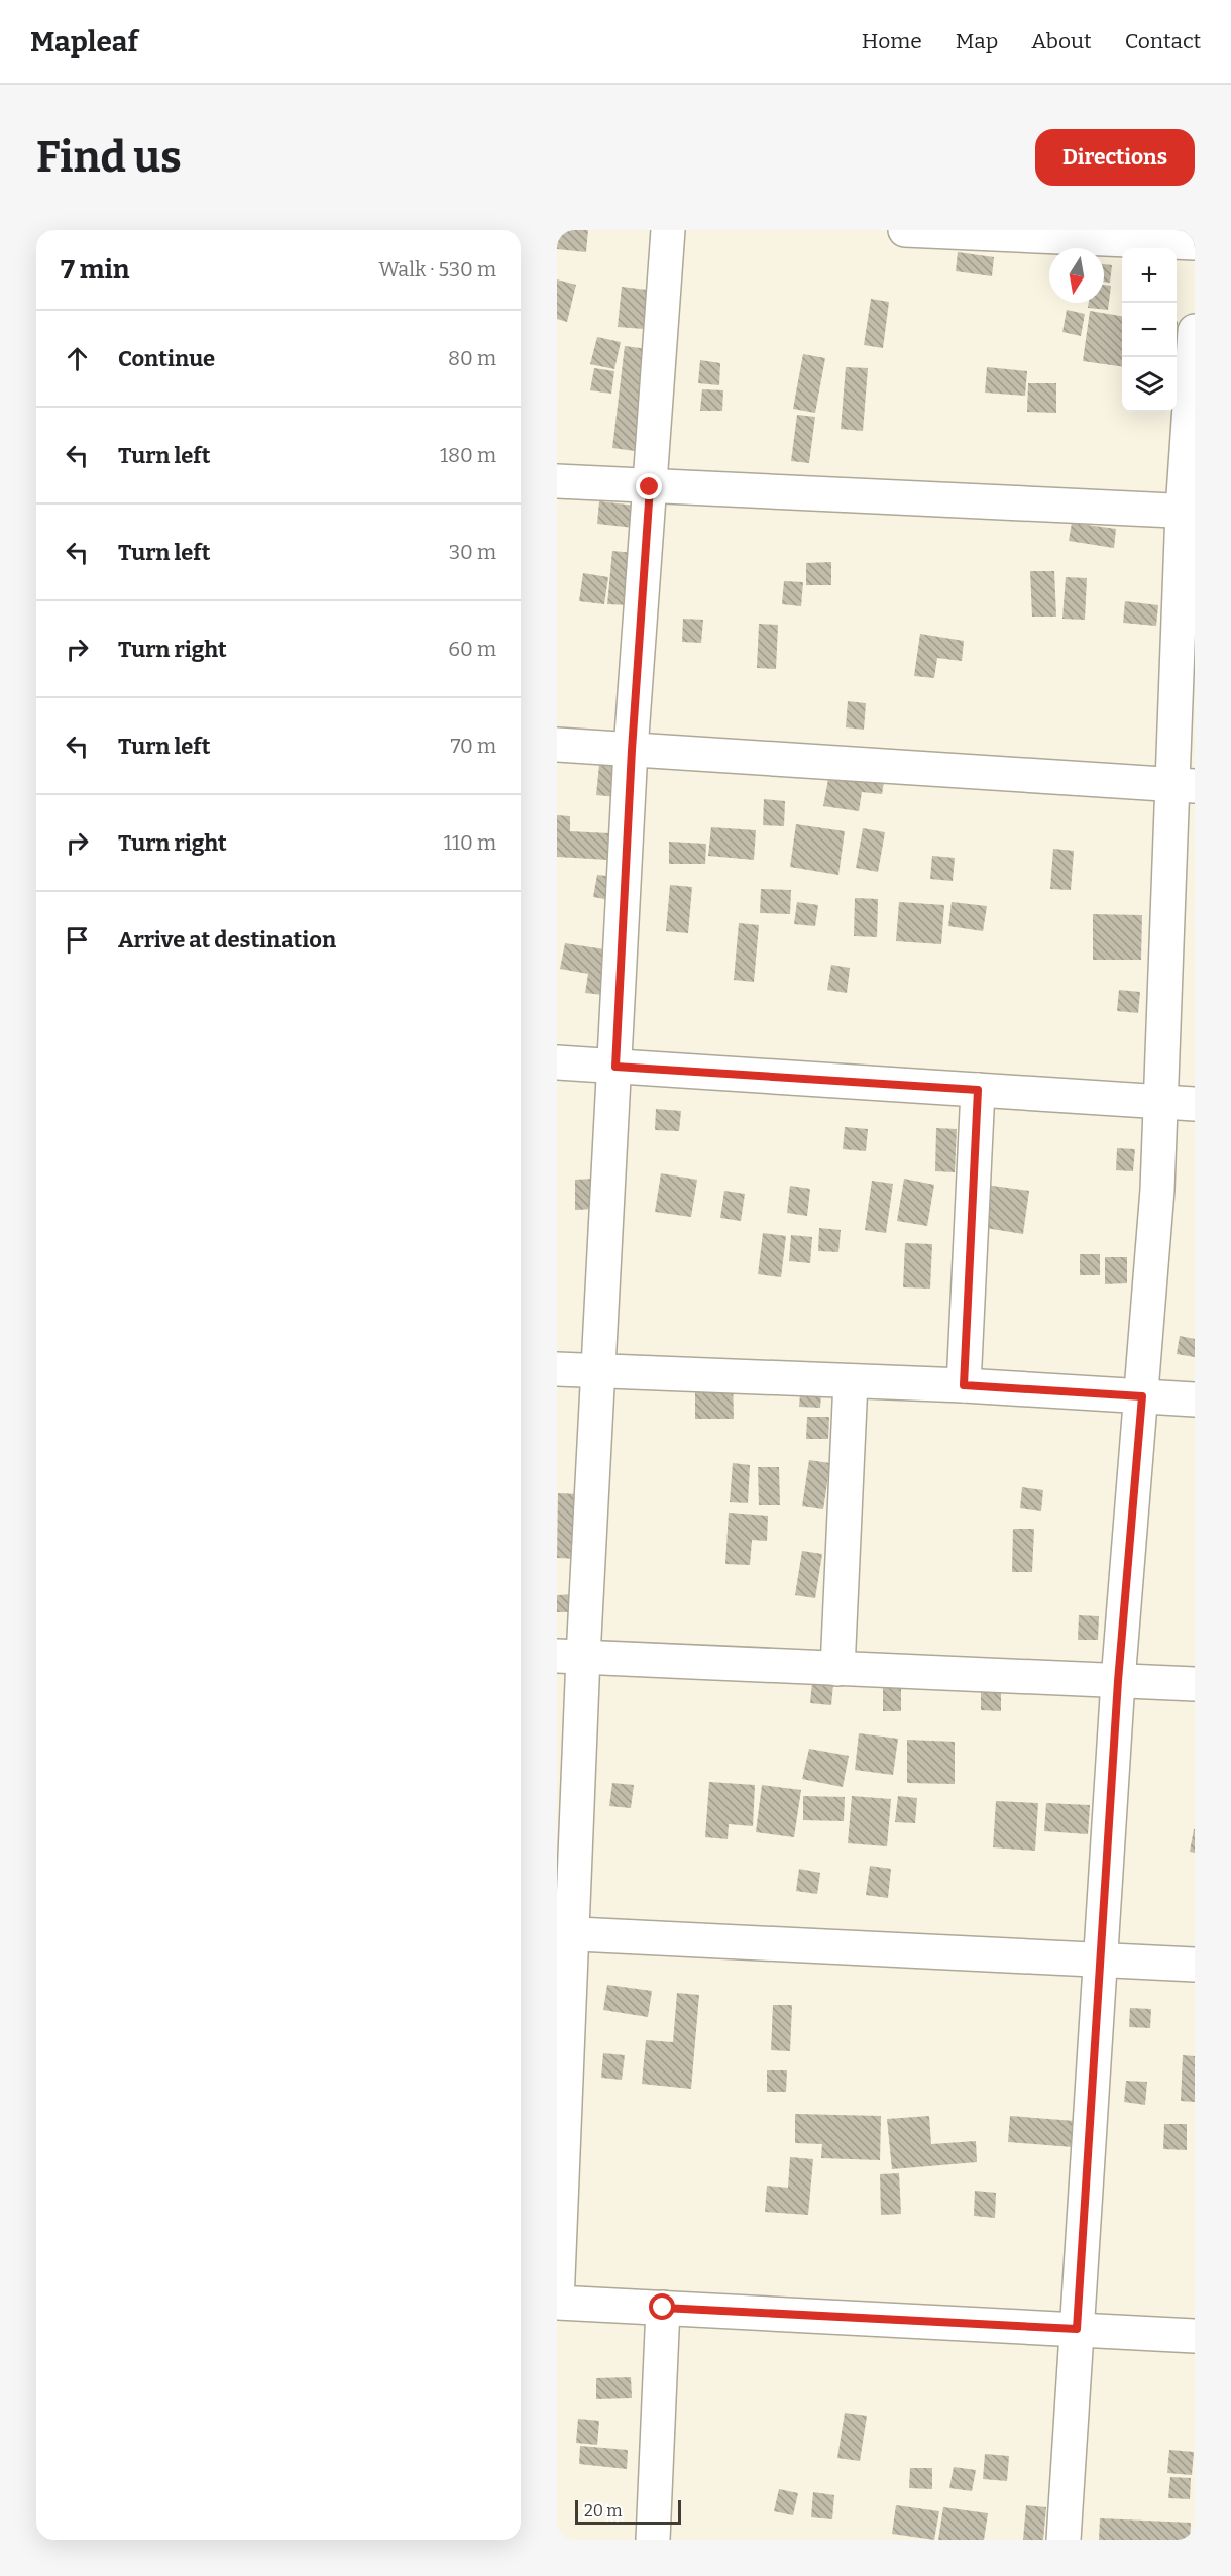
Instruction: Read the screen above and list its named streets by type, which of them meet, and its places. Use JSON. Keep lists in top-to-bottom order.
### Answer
{
  "scale_bar": "20 m",
  "north": "bottom",
  "page": {
    "header": "Mapleaf",
    "nav": [
      "Home",
      "Map",
      "About",
      "Contact"
    ],
    "buttons": "Directions",
    "title": "Find us",
    "heading": ["7 min", "Walk · 530 m"],
    "map_buttons": ["+", "−"],
    "list": [
      ["Continue", "80 m"],
      ["Turn left", "180 m"],
      ["Turn left", "30 m"],
      ["Turn right", "60 m"],
      ["Turn left", "70 m"],
      ["Turn right", "110 m"],
      "Arrive at destination"
    ],
    "scale": "20 m"
  }
}
